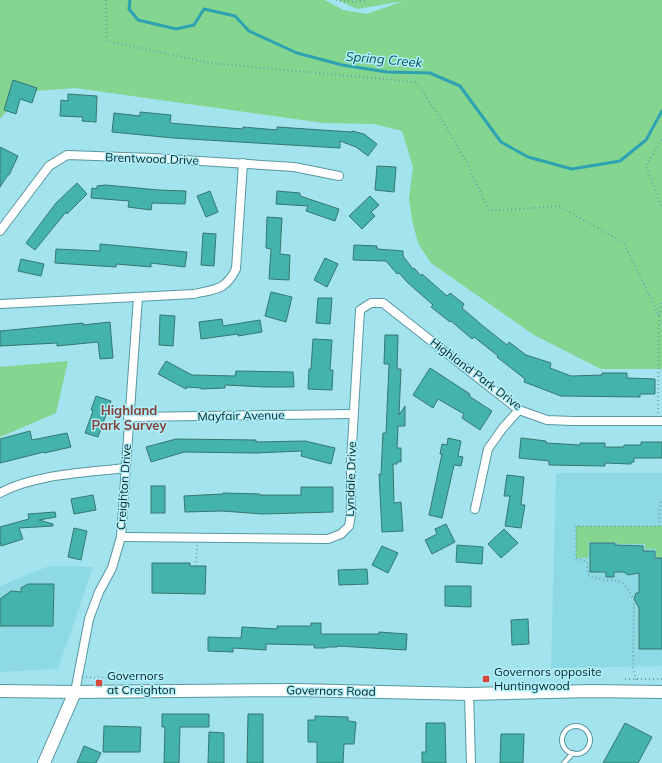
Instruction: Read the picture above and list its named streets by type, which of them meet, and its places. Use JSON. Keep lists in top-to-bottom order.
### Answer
{
  "streets": {
    "main road": ["Governors Road"],
    "street": [
      "Brentwood Drive",
      "Highland Park Drive",
      "Mayfair Avenue",
      "Lyndale Drive",
      "Creighton Drive"
    ]
  },
  "crossings": [
    ["Highland Park Drive", "Lyndale Drive"],
    ["Mayfair Avenue", "Lyndale Drive"],
    ["Mayfair Avenue", "Creighton Drive"],
    ["Lyndale Drive", "Creighton Drive"],
    ["Creighton Drive", "Governors Road"]
  ],
  "districts": ["Highland Park Survey"],
  "water": ["Spring Creek"],
  "places": {
    "transit": ["Governors opposite Huntingwood", "Governors at Creighton"]
  }
}
